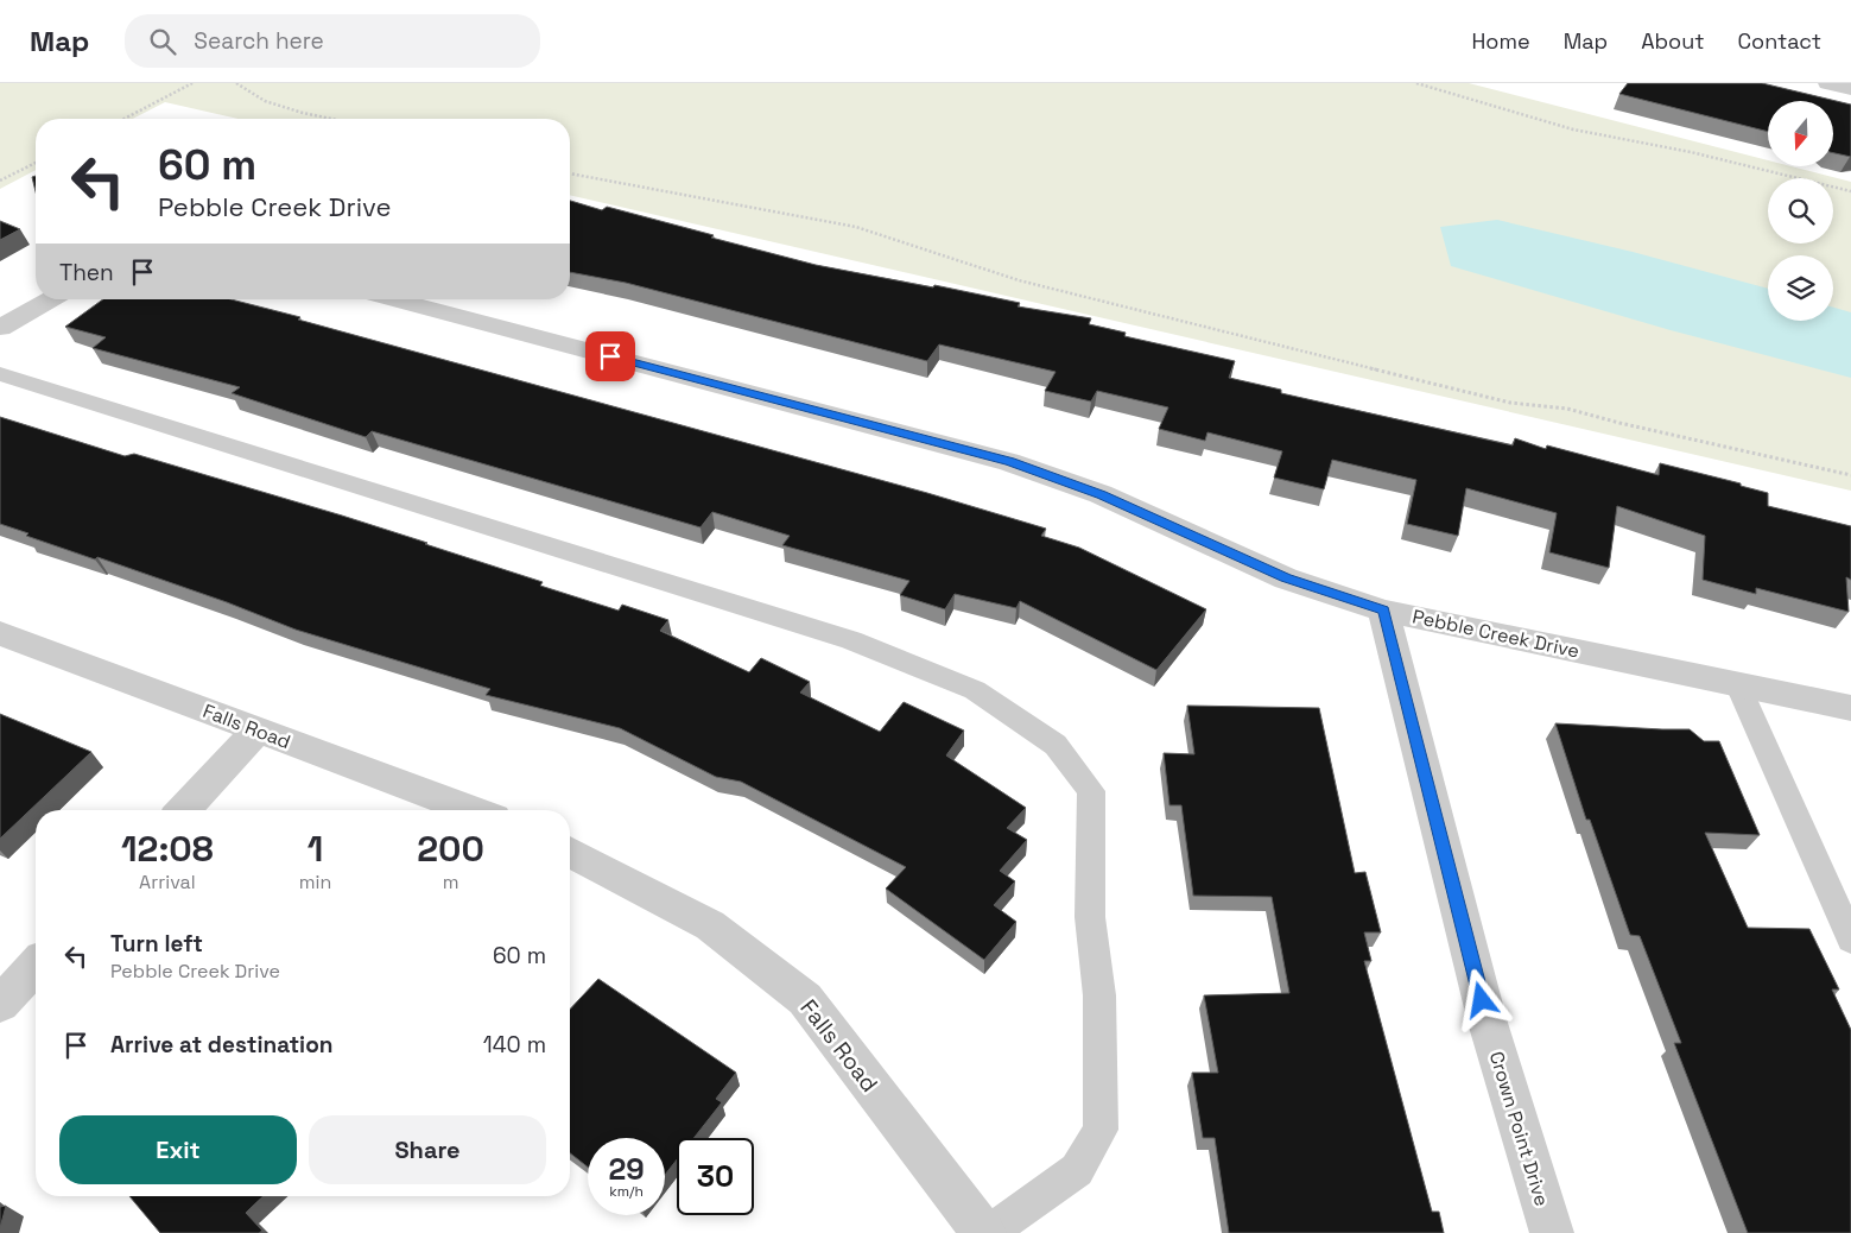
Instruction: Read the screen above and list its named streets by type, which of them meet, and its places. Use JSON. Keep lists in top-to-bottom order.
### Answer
{
  "streets": {
    "street": ["Pebble Creek Drive", "Falls Road", "Crown Point Drive"]
  },
  "crossings": [
    ["Pebble Creek Drive", "Crown Point Drive"]
  ],
  "north": "bottom",
  "page": {
    "header": "Map",
    "search": "Search here",
    "nav": [
      "Home",
      "Map",
      "About",
      "Contact"
    ],
    "turn": ["60 m", "Pebble Creek Drive"],
    "then": "Then",
    "eta": [
      "12:08",
      "Arrival",
      "1",
      "min",
      "200",
      "m"
    ],
    "list": [
      {
        "name": "Turn left",
        "note": "Pebble Creek Drive",
        "value": "60 m"
      },
      {
        "name": "Arrive at destination",
        "value": "140 m"
      }
    ],
    "buttons": ["Exit", "Share"],
    "speed": "29 km/h",
    "limit": "30"
  }
}
